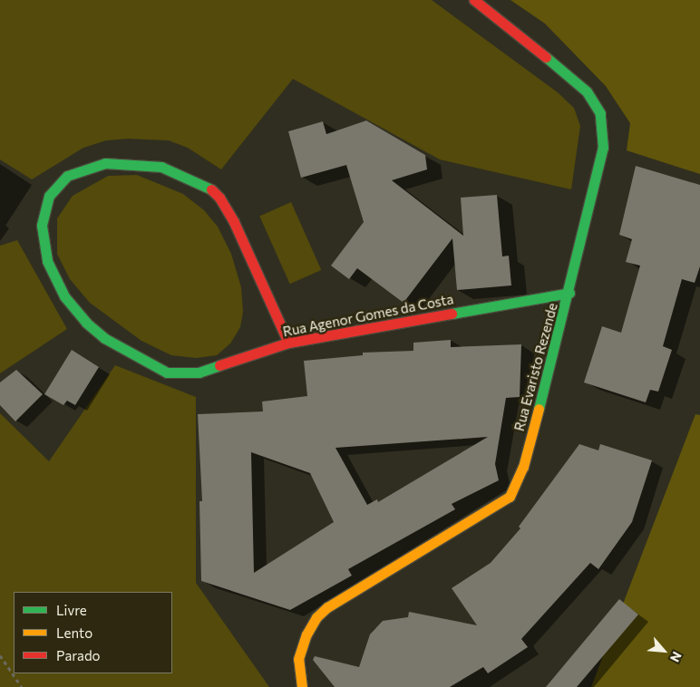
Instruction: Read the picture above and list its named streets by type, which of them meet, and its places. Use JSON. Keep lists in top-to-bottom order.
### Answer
{
  "streets": {
    "street": ["Rua Agenor Gomes da Costa", "Rua Evaristo Rezende"]
  },
  "crossings": [
    ["Rua Agenor Gomes da Costa", "Rua Evaristo Rezende"]
  ],
  "legend": ["Livre", "Lento", "Parado"],
  "north": "bottom right"
}
